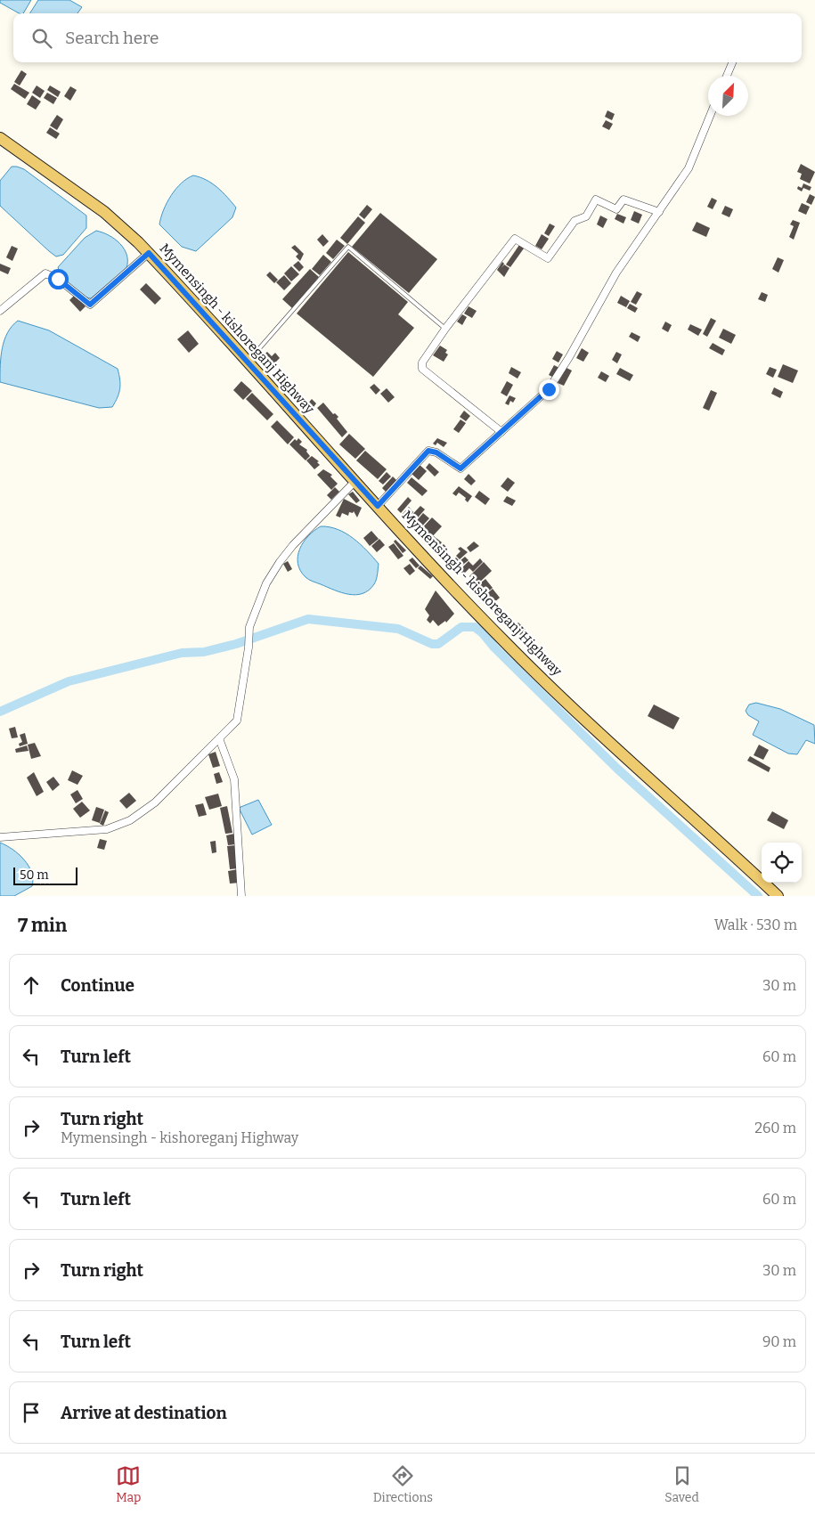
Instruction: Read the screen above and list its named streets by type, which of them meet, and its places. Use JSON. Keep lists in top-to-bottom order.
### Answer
{
  "streets": {
    "main road": ["Mymensingh - kishoreganj Highway"]
  },
  "scale_bar": "50 m",
  "north": "top right",
  "page": {
    "search": "Search here",
    "scale": "50 m",
    "heading": ["7 min", "Walk · 530 m"],
    "list": [
      ["Continue", "30 m"],
      ["Turn left", "60 m"],
      ["Turn right", "Mymensingh - kishoreganj Highway", "260 m"],
      ["Turn left", "60 m"],
      ["Turn right", "30 m"],
      ["Turn left", "90 m"],
      "Arrive at destination"
    ],
    "nav": ["Map", "Directions", "Saved"]
  }
}
